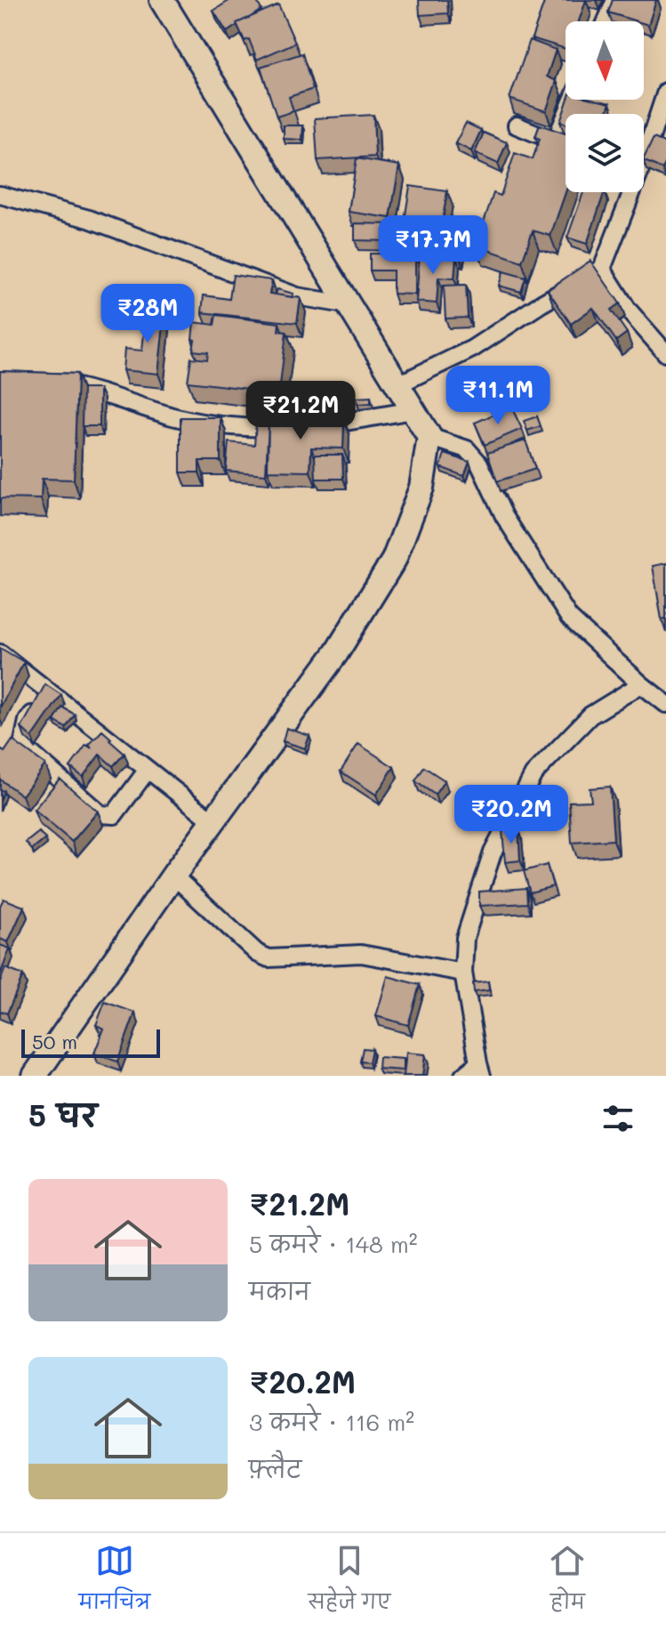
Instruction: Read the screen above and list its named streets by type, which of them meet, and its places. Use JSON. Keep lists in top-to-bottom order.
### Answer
{
  "scale_bar": "50 m",
  "north": "bottom",
  "page": {
    "price": [
      "₹17.7M",
      "₹28M",
      "₹11.1M",
      "₹21.2M",
      "₹20.2M"
    ],
    "scale": "50 m",
    "heading": "5 घर",
    "list": [
      {
        "name": "₹21.2M",
        "note": "5 कमरे · 148 m² · मकान"
      },
      {
        "name": "₹20.2M",
        "note": "3 कमरे · 116 m² · फ़्लैट"
      }
    ],
    "tabs": ["मानचित्र", "सहेजे गए", "होम"]
  }
}
